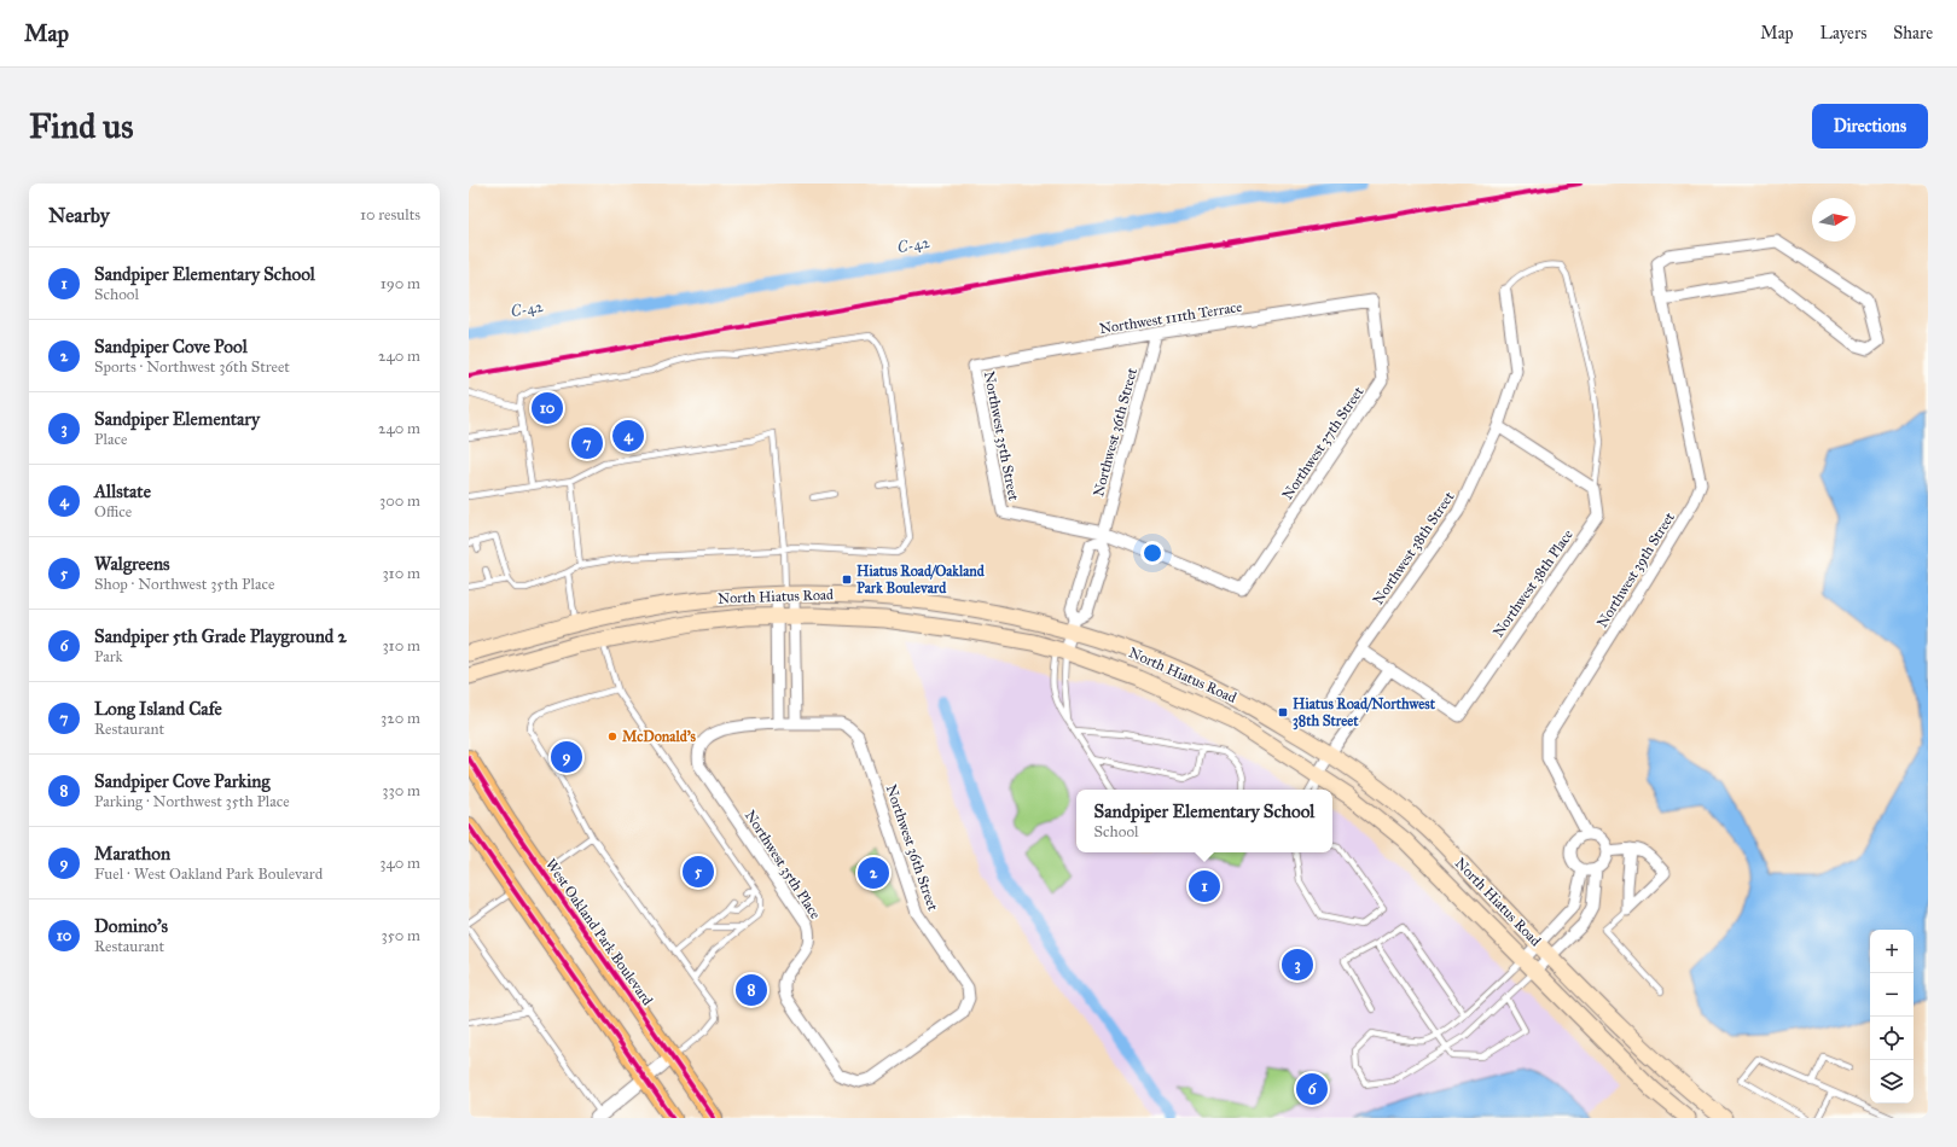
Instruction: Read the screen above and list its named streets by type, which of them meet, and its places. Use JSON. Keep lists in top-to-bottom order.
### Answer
{
  "streets": {
    "main road": ["North Hiatus Road", "West Oakland Park Boulevard"],
    "street": [
      "Northwest 111th Terrace",
      "Northwest 36th Street",
      "Northwest 35th Street",
      "Northwest 37th Street",
      "Northwest 38th Street",
      "Northwest 39th Street",
      "Northwest 38th Place",
      "Northwest 35th Place"
    ]
  },
  "crossings": [
    ["Northwest 111th Terrace", "Northwest 36th Street"],
    ["Northwest 111th Terrace", "Northwest 35th Street"],
    ["Northwest 111th Terrace", "Northwest 37th Street"],
    ["Northwest 36th Street", "Northwest 35th Street"],
    ["Northwest 36th Street", "Northwest 37th Street"],
    ["Northwest 36th Street", "North Hiatus Road"],
    ["Northwest 36th Street", "Northwest 35th Place"],
    ["Northwest 35th Street", "Northwest 37th Street"]
  ],
  "water": ["C-42"],
  "places": {
    "transit": ["Hiatus Road/Oakland Park Boulevard", "Hiatus Road/Northwest 38th Street"],
    "other": ["McDonald's"]
  },
  "north": "right",
  "page": {
    "header": "Map",
    "nav": ["Map", "Layers", "Share"],
    "buttons": "Directions",
    "title": "Find us",
    "heading": ["Nearby", "10 results"],
    "list": [
      {
        "mark": "1",
        "name": "Sandpiper Elementary School",
        "note": "School",
        "value": "190 m"
      },
      {
        "mark": "2",
        "name": "Sandpiper Cove Pool",
        "note": "Sports · Northwest 36th Street",
        "value": "240 m"
      },
      {
        "mark": "3",
        "name": "Sandpiper Elementary",
        "note": "Place",
        "value": "240 m"
      },
      {
        "mark": "4",
        "name": "Allstate",
        "note": "Office",
        "value": "300 m"
      },
      {
        "mark": "5",
        "name": "Walgreens",
        "note": "Shop · Northwest 35th Place",
        "value": "310 m"
      },
      {
        "mark": "6",
        "name": "Sandpiper 5th Grade Playground 2",
        "note": "Park",
        "value": "310 m"
      },
      {
        "mark": "7",
        "name": "Long Island Cafe",
        "note": "Restaurant",
        "value": "320 m"
      },
      {
        "mark": "8",
        "name": "Sandpiper Cove Parking",
        "note": "Parking · Northwest 35th Place",
        "value": "330 m"
      },
      {
        "mark": "9",
        "name": "Marathon",
        "note": "Fuel · West Oakland Park Boulevard",
        "value": "340 m"
      },
      {
        "mark": "10",
        "name": "Domino's",
        "note": "Restaurant",
        "value": "350 m"
      }
    ],
    "pins": [
      "10",
      "4",
      "7",
      "9",
      "5",
      "2",
      "1",
      "3",
      "8",
      "6"
    ],
    "popup": ["Sandpiper Elementary School", "School"],
    "map_buttons": ["+", "−"]
  }
}
